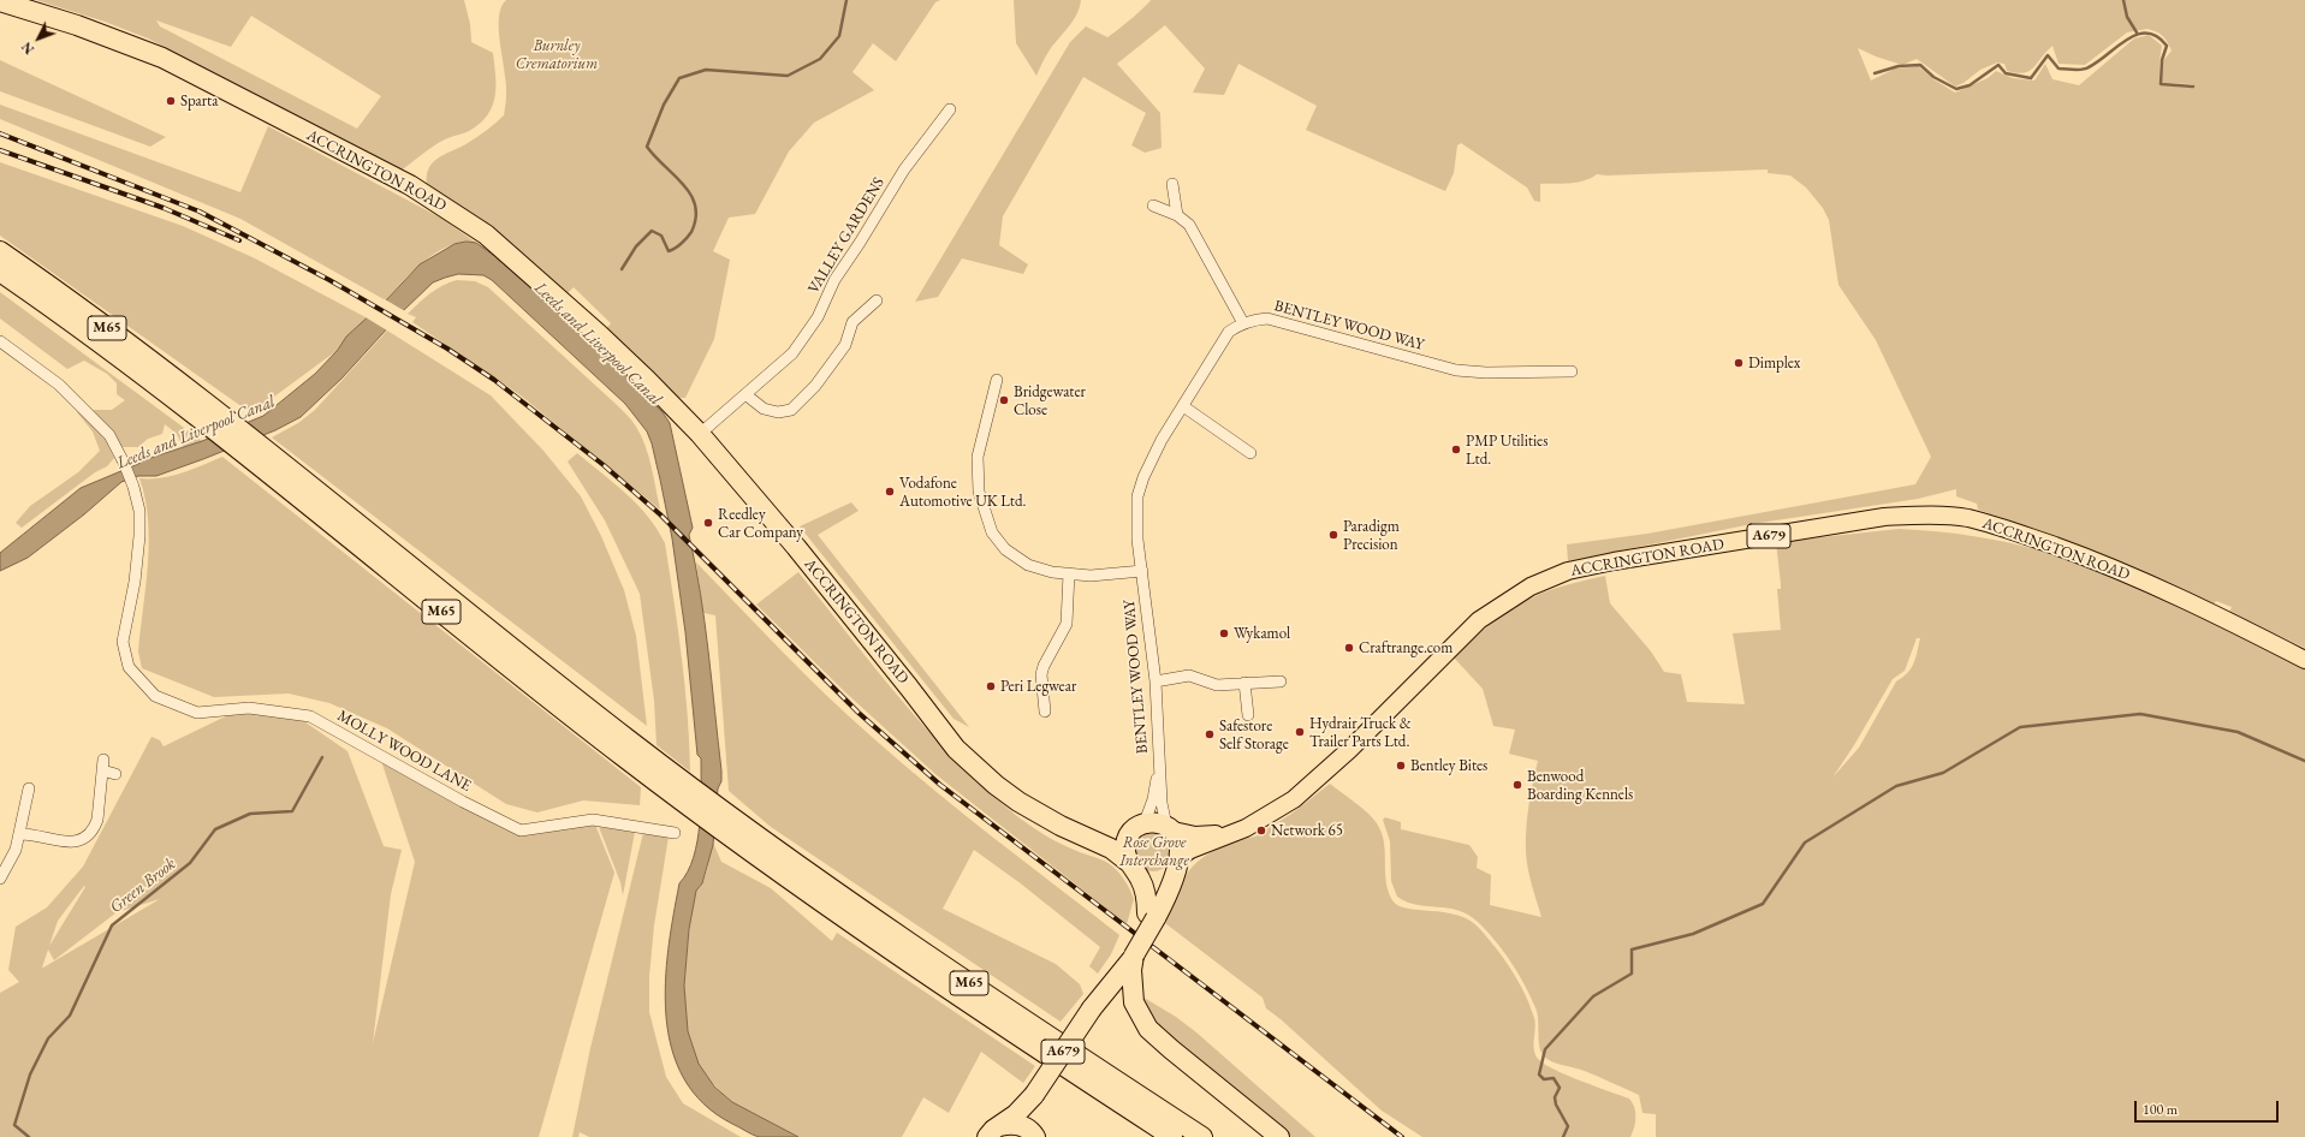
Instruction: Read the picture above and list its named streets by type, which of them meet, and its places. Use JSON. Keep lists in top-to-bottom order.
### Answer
{
  "streets": {
    "highway": ["ACCRINGTON ROAD", "M65", "A679"],
    "street": ["VALLEY GARDENS", "BENTLEY WOOD WAY", "MOLLY WOOD LANE"]
  },
  "crossings": [
    ["ACCRINGTON ROAD", "VALLEY GARDENS"],
    ["ACCRINGTON ROAD", "BENTLEY WOOD WAY"],
    ["ACCRINGTON ROAD", "A679"],
    ["BENTLEY WOOD WAY", "A679"]
  ],
  "water": ["Leeds and Liverpool Canal", "Green Brook"],
  "parks": ["Burnley Crematorium", "Rose Grove Interchange"],
  "places": [
    "Sparta",
    "Dimplex",
    "Bridgewater Close",
    "PMP Utilities Ltd.",
    "Vodafone Automotive UK Ltd.",
    "Reedley Car Company",
    "Paradigm Precision",
    "Wykamol",
    "Craftrange.com",
    "Peri Legwear",
    "Hydrair Truck & Trailer Parts Ltd.",
    "Safestore Self Storage",
    "Bentley Bites",
    "Benwood Boarding Kennels",
    "Network 65"
  ],
  "scale_bar": "100 m",
  "north": "bottom left"
}
